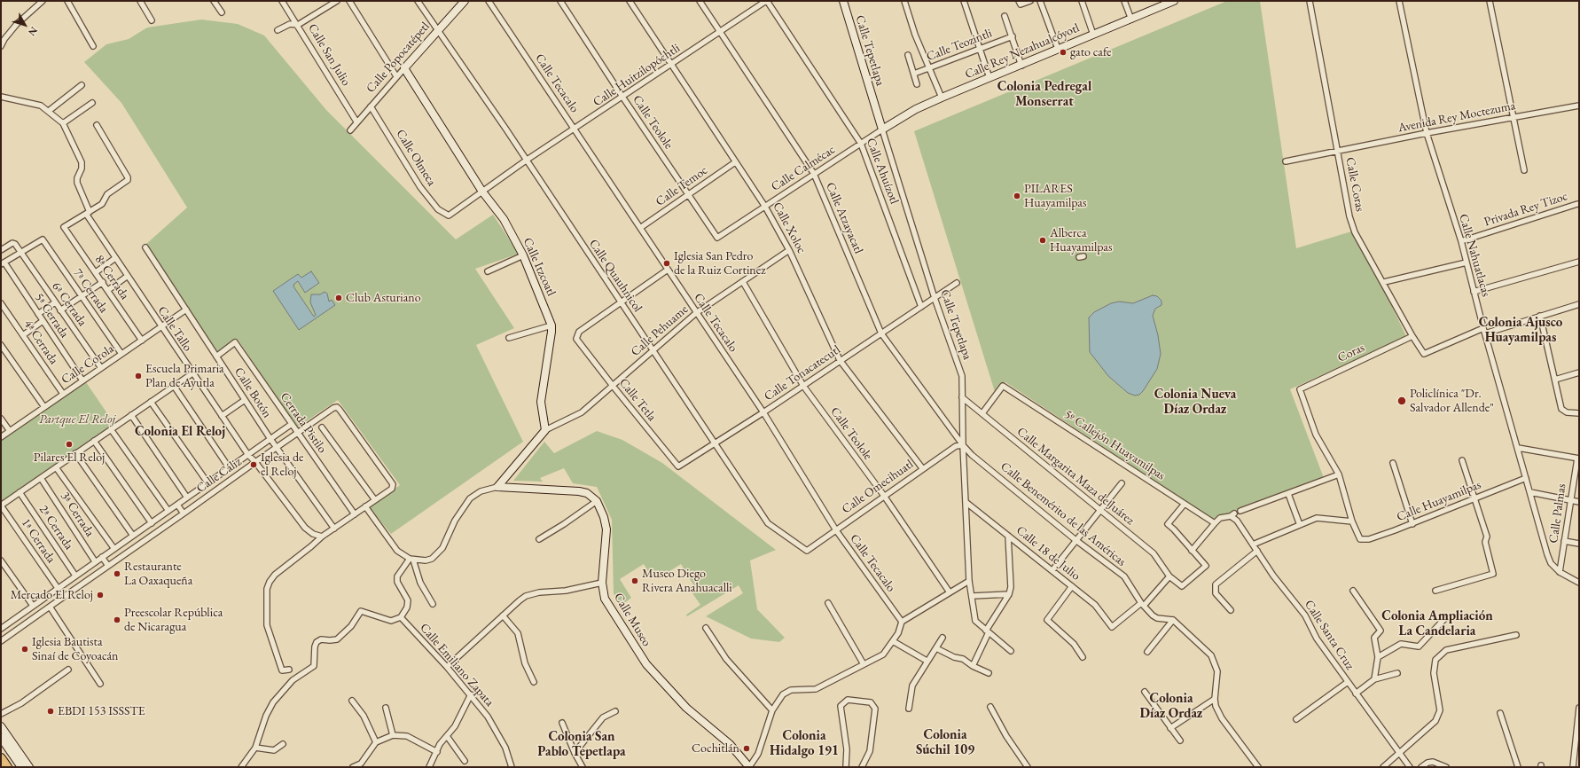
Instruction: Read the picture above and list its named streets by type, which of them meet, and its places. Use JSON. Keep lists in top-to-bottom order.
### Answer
{
  "streets": {
    "street": [
      "Calle Teozintli",
      "Calle Tepetlapa",
      "Calle Rey Nezahualcóyotl",
      "Calle San Julio",
      "Calle Popocatépetl",
      "Calle Huitzilopóchtli",
      "Calle Tecacalo",
      "Avenida Rey Moctezuma",
      "Calle Teolole",
      "Calle Olmeca",
      "Calle Calmécac",
      "Calle Ahuízotl",
      "Calle Coras",
      "Calle Temoc",
      "Privada Rey Tizoc",
      "Calle Atzayacatl",
      "Calle Xoloc",
      "Calle Nahuatlacas",
      "Calle Itzcoatl",
      "Calle Quauhnicol",
      "8ª Cerrada",
      "7ª Cerrada",
      "6ª Cerrada",
      "5ª Cerrada",
      "Calle Tallo",
      "Calle Pehuame",
      "4ª Cerrada",
      "Coras",
      "Calle Corola",
      "Calle Tonacatecutl",
      "Calle Botón",
      "Calle Tetla",
      "Cerrada Pistilo",
      "5º Callejón Huayamilpas",
      "Calle Cáliz",
      "Calle Margarita Maza de Juárez",
      "Calle Omecihuatl",
      "Calle Huayamilpas",
      "Calle Palmas",
      "3ª Cerrada",
      "Calle Benemérito de las Américas",
      "2ª Cerrada",
      "1ª Cerrada",
      "Calle 18 de Julio",
      "Calle Museo",
      "Calle Santa Cruz",
      "Calle Emiliano Zapata"
    ]
  },
  "crossings": [
    ["Calle Tepetlapa", "Calle Rey Nezahualcóyotl"],
    ["Calle Tepetlapa", "Calle Calmécac"],
    ["Calle Tepetlapa", "Calle Atzayacatl"],
    ["Calle Tepetlapa", "Calle Tonacatecutl"],
    ["Calle Tepetlapa", "Calle Margarita Maza de Juárez"],
    ["Calle Tepetlapa", "Calle Omecihuatl"],
    ["Calle Tepetlapa", "Calle Benemérito de las Américas"],
    ["Calle Tepetlapa", "Calle 18 de Julio"],
    ["Calle Rey Nezahualcóyotl", "Calle Calmécac"],
    ["Calle San Julio", "Calle Popocatépetl"],
    ["Calle Popocatépetl", "Calle Olmeca"],
    ["Calle Popocatépetl", "Calle Itzcoatl"],
    ["Calle Popocatépetl", "Calle Quauhnicol"],
    ["Calle Huitzilopóchtli", "Calle Tecacalo"],
    ["Calle Huitzilopóchtli", "Calle Teolole"],
    ["Calle Huitzilopóchtli", "Calle Olmeca"],
    ["Calle Huitzilopóchtli", "Calle Ahuízotl"],
    ["Calle Huitzilopóchtli", "Calle Atzayacatl"],
    ["Calle Huitzilopóchtli", "Calle Xoloc"],
    ["Calle Huitzilopóchtli", "Calle Itzcoatl"],
    ["Calle Huitzilopóchtli", "Calle Quauhnicol"],
    ["Calle Tecacalo", "Calle Temoc"],
    ["Calle Tecacalo", "Calle Pehuame"],
    ["Calle Tecacalo", "Calle Tonacatecutl"],
    ["Calle Tecacalo", "Calle Omecihuatl"],
    ["Avenida Rey Moctezuma", "Calle Coras"],
    ["Avenida Rey Moctezuma", "Calle Nahuatlacas"],
    ["Calle Teolole", "Calle Calmécac"],
    ["Calle Teolole", "Calle Temoc"],
    ["Calle Teolole", "Calle Pehuame"],
    ["Calle Teolole", "Calle Tonacatecutl"],
    ["Calle Teolole", "Calle Omecihuatl"],
    ["Calle Calmécac", "Calle Ahuízotl"],
    ["Calle Calmécac", "Calle Atzayacatl"],
    ["Calle Calmécac", "Calle Xoloc"],
    ["Calle Ahuízotl", "Calle Tonacatecutl"],
    ["Calle Coras", "Calle Nahuatlacas"],
    ["Calle Coras", "Coras"],
    ["Calle Temoc", "Calle Xoloc"],
    ["Privada Rey Tizoc", "Calle Nahuatlacas"],
    ["Calle Atzayacatl", "Calle Tonacatecutl"],
    ["Calle Atzayacatl", "Calle Omecihuatl"],
    ["Calle Atzayacatl", "Calle Benemérito de las Américas"],
    ["Calle Xoloc", "Calle Pehuame"],
    ["Calle Xoloc", "Calle Tonacatecutl"],
    ["Calle Xoloc", "Calle Omecihuatl"],
    ["Calle Nahuatlacas", "Calle Huayamilpas"],
    ["Calle Nahuatlacas", "Calle Palmas"],
    ["Calle Itzcoatl", "Calle Pehuame"],
    ["Calle Quauhnicol", "Calle Pehuame"],
    ["Calle Quauhnicol", "Calle Tonacatecutl"],
    ["Calle Quauhnicol", "Calle Tetla"],
    ["Calle Quauhnicol", "Calle Omecihuatl"],
    ["8ª Cerrada", "Calle Tallo"],
    ["8ª Cerrada", "Calle Corola"],
    ["7ª Cerrada", "6ª Cerrada"],
    ["7ª Cerrada", "Calle Corola"],
    ["6ª Cerrada", "Calle Corola"],
    ["5ª Cerrada", "Calle Corola"],
    ["Calle Tallo", "Calle Corola"],
    ["Calle Tallo", "Calle Cáliz"],
    ["Calle Pehuame", "Calle Tetla"],
    ["4ª Cerrada", "Calle Corola"],
    ["Calle Corola", "Calle Botón"],
    ["Calle Tonacatecutl", "Calle Tetla"],
    ["Calle Botón", "Cerrada Pistilo"],
    ["Calle Botón", "Calle Cáliz"],
    ["Cerrada Pistilo", "Calle Cáliz"],
    ["5º Callejón Huayamilpas", "Calle Margarita Maza de Juárez"],
    ["5º Callejón Huayamilpas", "Calle Santa Cruz"],
    ["Calle Cáliz", "3ª Cerrada"],
    ["Calle Cáliz", "2ª Cerrada"],
    ["Calle Cáliz", "1ª Cerrada"],
    ["Calle Omecihuatl", "Calle Benemérito de las Américas"],
    ["Calle Benemérito de las Américas", "Calle 18 de Julio"]
  ],
  "districts": [
    "Colonia Pedregal Monserrat",
    "Colonia Ajusco Huayamilpas",
    "Colonia Nueva Díaz Ordaz",
    "Colonia El Reloj",
    "Colonia Ampliación La Candelaria",
    "Colonia Díaz Ordaz",
    "Colonia Súchil 109",
    "Colonia Hidalgo 191",
    "Colonia San Pablo Tepetlapa"
  ],
  "parks": ["Partque El Reloj"],
  "places": [
    "gato cafe",
    "PILARES Huayamilpas",
    "Alberca Huayamilpas",
    "Iglesia San Pedro de la Ruiz Cortinez",
    "Club Asturiano",
    "Escuela Primaria Plan de Ayutla",
    "Policlínica \"Dr. Salvador Allende\"",
    "Pilares El Reloj",
    "Iglesia de el Reloj",
    "Restaurante La Oaxaqueña",
    "Museo Diego Rivera Anahuacalli",
    "Mercado El Reloj",
    "Preescolar República de Nicaragua",
    "Iglesia Bautista Sinaí de Coyoacán",
    "EBDI 153 ISSSTE",
    "Cochitlán"
  ],
  "north": "bottom right"
}
